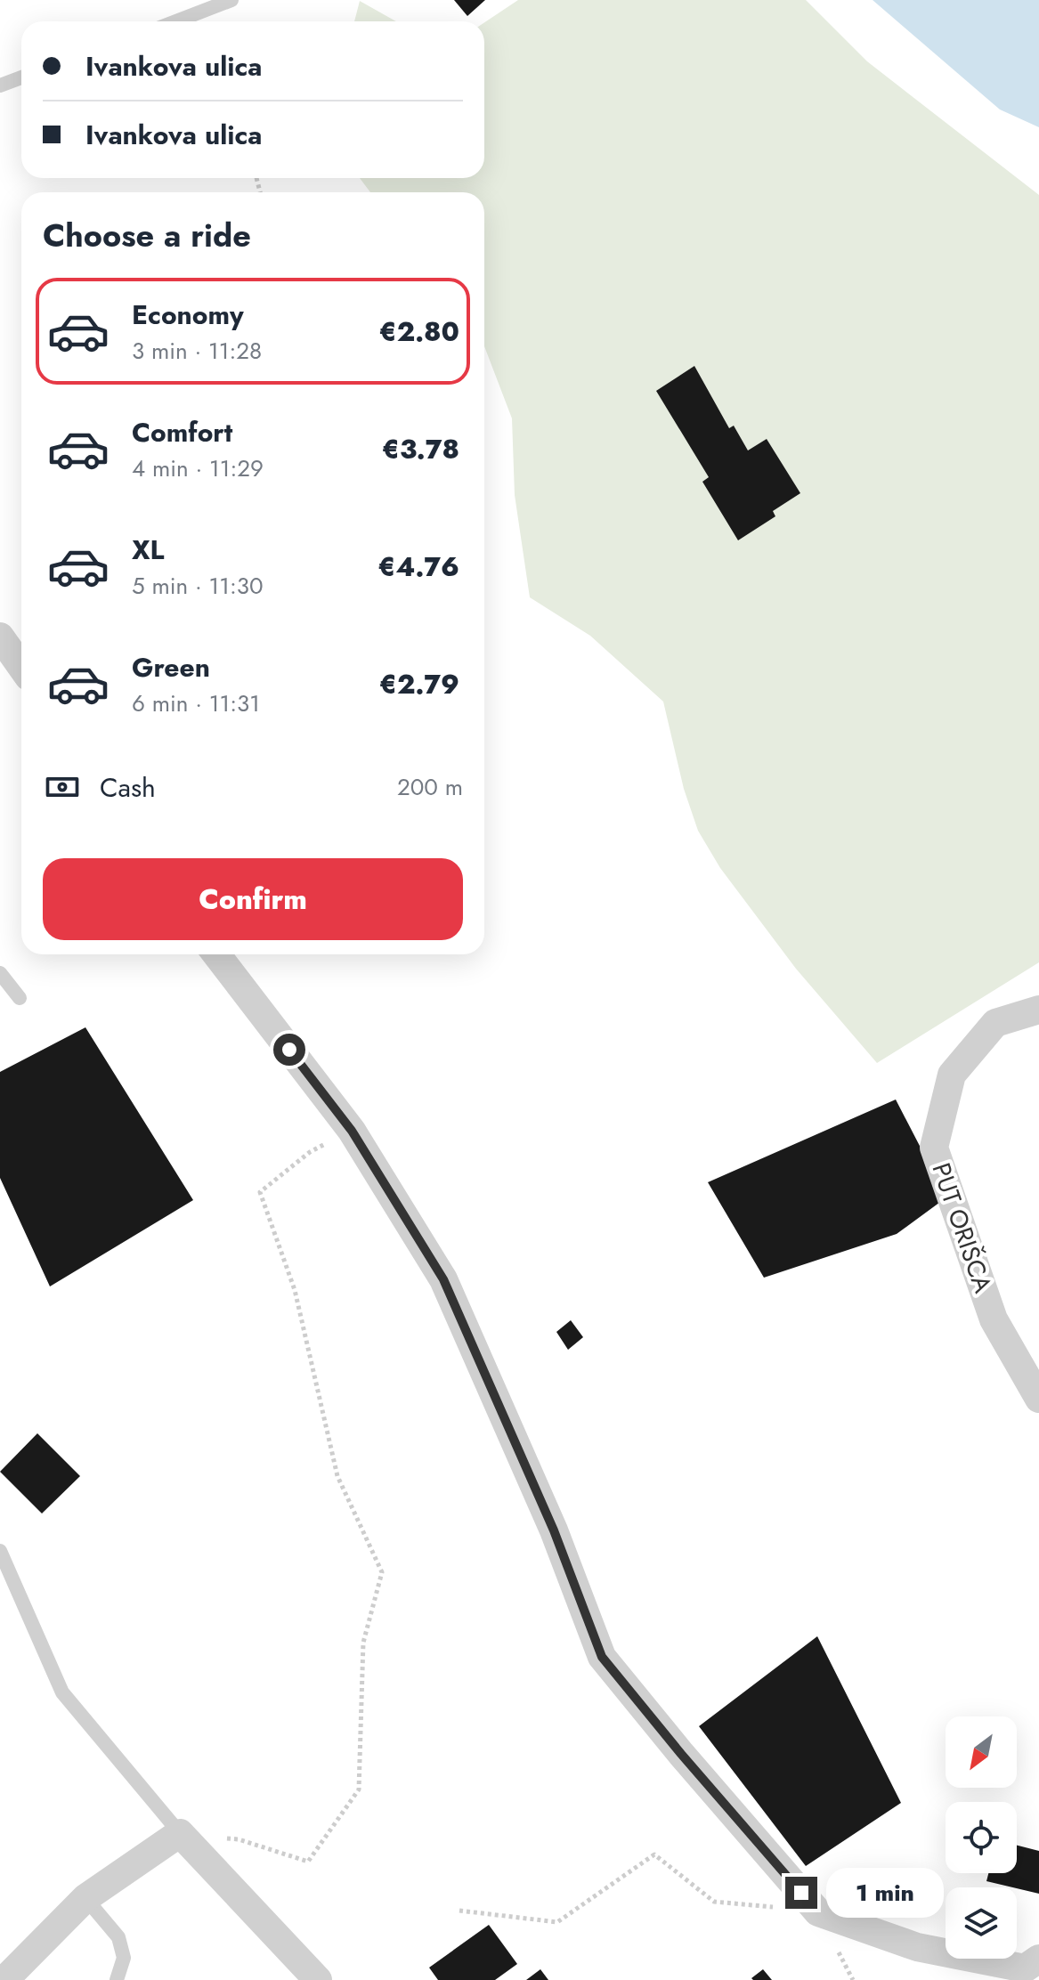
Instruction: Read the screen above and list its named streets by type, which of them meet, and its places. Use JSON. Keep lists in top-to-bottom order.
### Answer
{
  "streets": {
    "street": ["PUT ORIŠCA"]
  },
  "north": "bottom left",
  "page": {
    "banner": ["Ivankova ulica", "Ivankova ulica"],
    "heading": "Choose a ride",
    "list": [
      {
        "name": "Economy",
        "note": "3 min · 11:28",
        "value": "€2.80"
      },
      {
        "name": "Comfort",
        "note": "4 min · 11:29",
        "value": "€3.78"
      },
      {
        "name": "XL",
        "note": "5 min · 11:30",
        "value": "€4.76"
      },
      {
        "name": "Green",
        "note": "6 min · 11:31",
        "value": "€2.79"
      }
    ],
    "pay": ["Cash", "200 m"],
    "buttons": "Confirm",
    "bubble": "1 min"
  }
}
